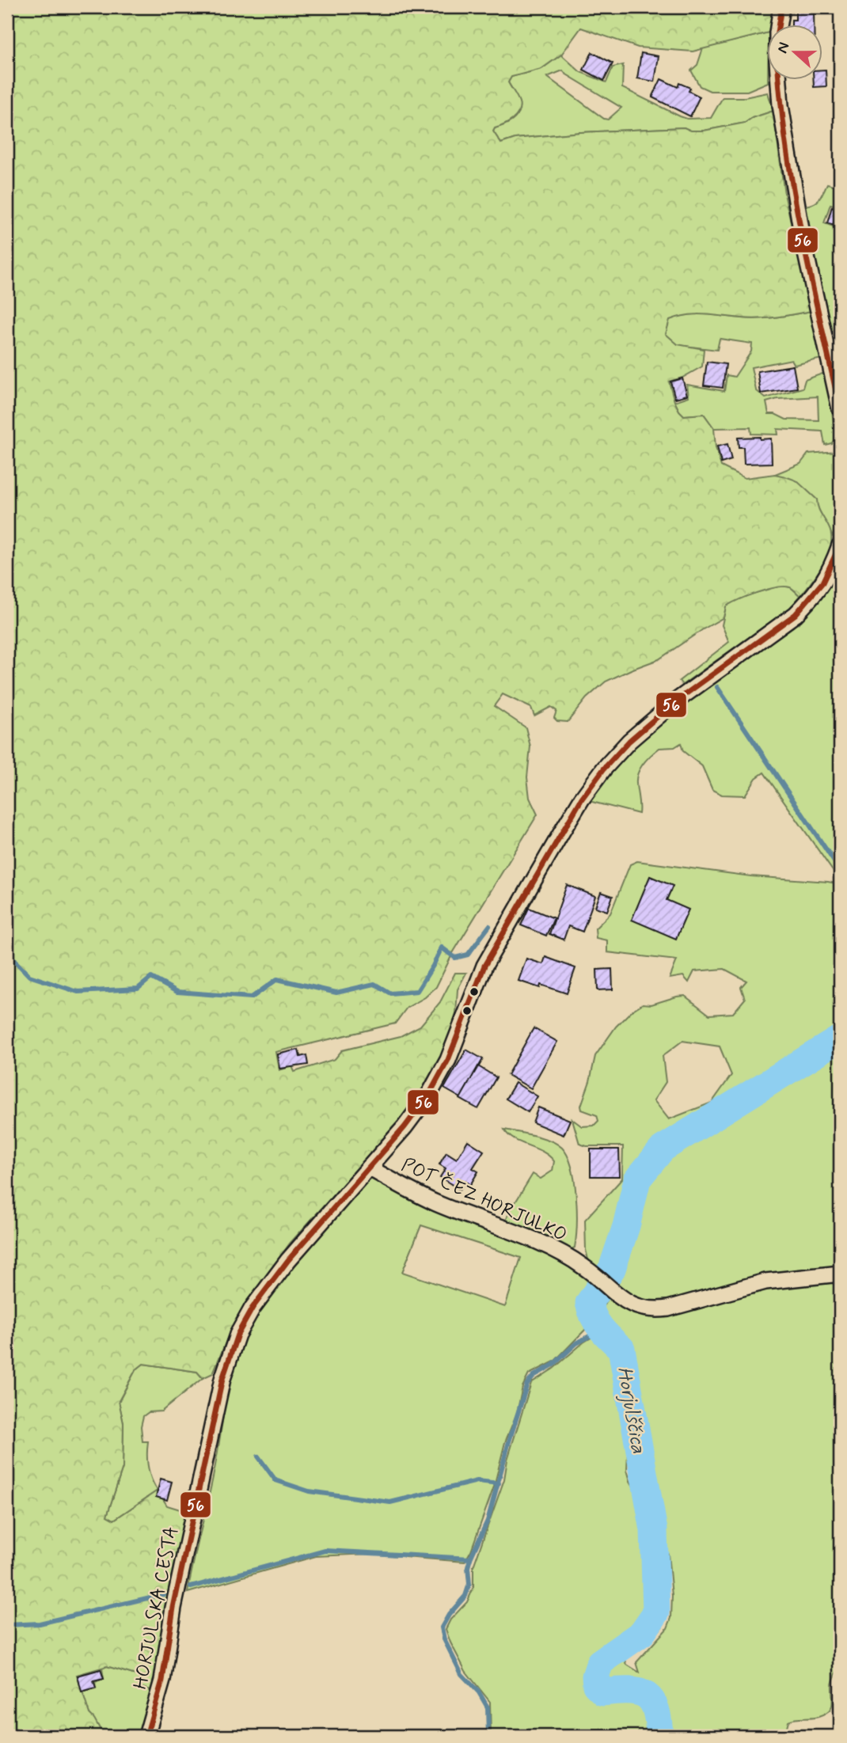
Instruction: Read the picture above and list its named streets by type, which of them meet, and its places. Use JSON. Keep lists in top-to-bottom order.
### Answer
{
  "streets": {
    "street": ["POT ČEZ HORJULKO", "HORJULSKA CESTA"]
  },
  "crossings": [
    ["POT ČEZ HORJULKO", "HORJULSKA CESTA"]
  ],
  "water": ["Horjulščica"],
  "lines": ["transit line 56"],
  "north": "left"
}
